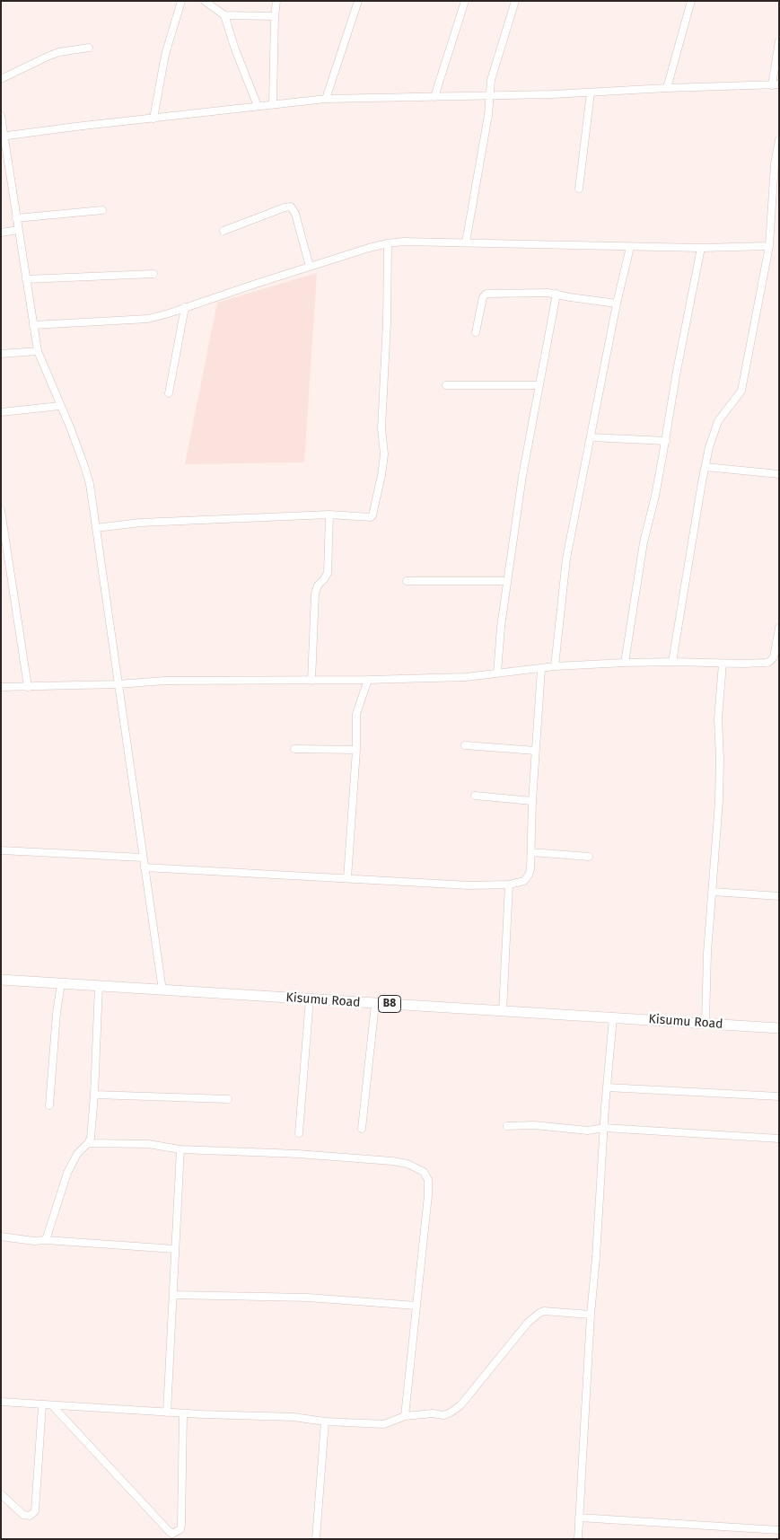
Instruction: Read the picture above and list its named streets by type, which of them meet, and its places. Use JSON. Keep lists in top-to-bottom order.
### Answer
{
  "streets": {
    "highway": ["Kisumu Road", "B8"]
  }
}
